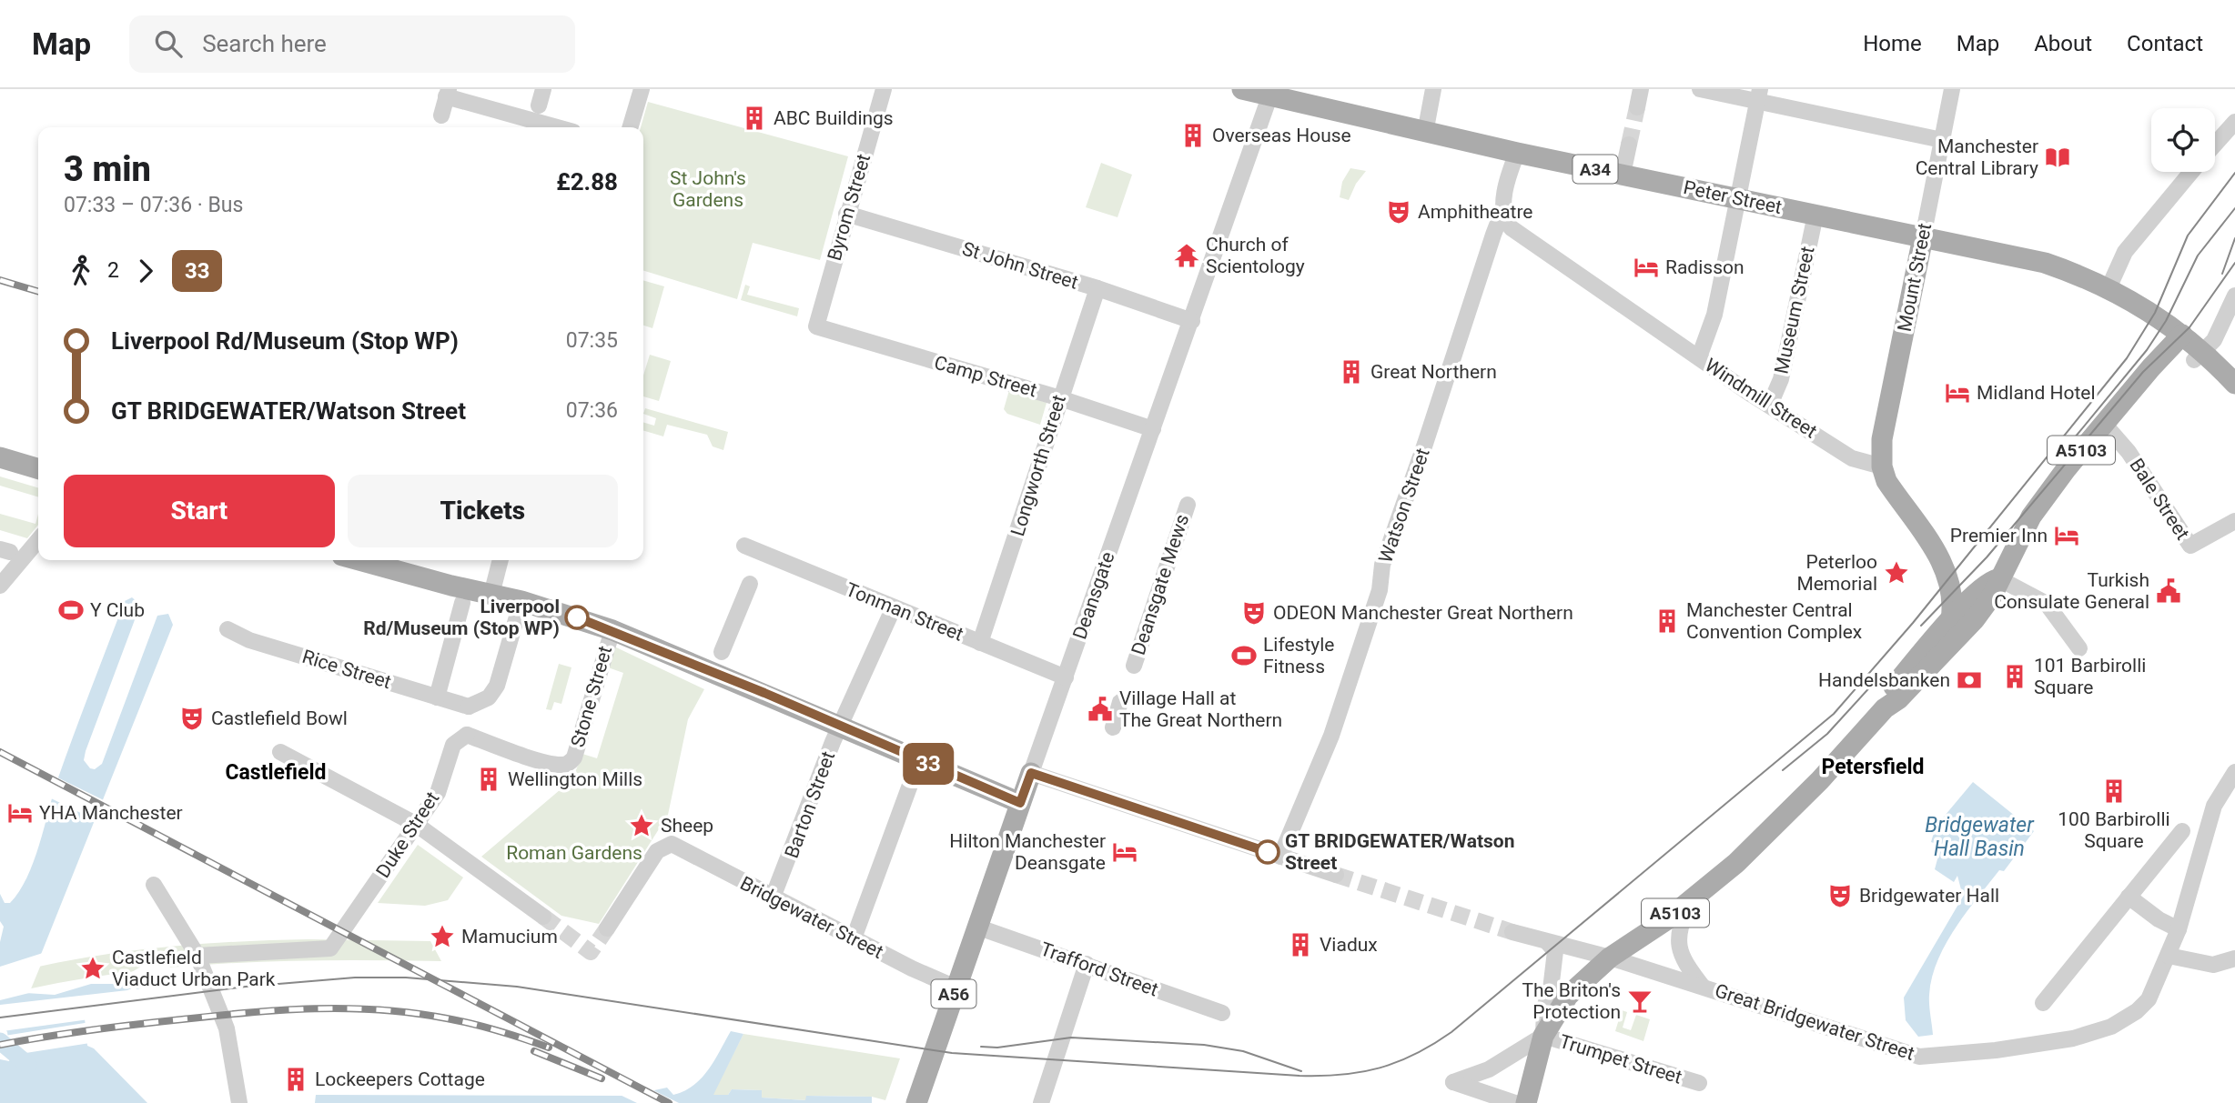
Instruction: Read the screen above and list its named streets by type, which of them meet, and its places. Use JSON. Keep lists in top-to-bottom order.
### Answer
{
  "streets": {
    "main road": [
      "A34",
      "Peter Street",
      "Mount Street",
      "A5103",
      "Deansgate",
      "A56"
    ],
    "street": [
      "Byrom Street",
      "St John Street",
      "Museum Street",
      "Camp Street",
      "Windmill Street",
      "Longworth Street",
      "Bale Street",
      "Watson Street",
      "Deansgate Mews",
      "Tonman Street",
      "Rice Street",
      "Stone Street",
      "Barton Street",
      "Duke Street",
      "Bridgewater Street",
      "Trafford Street",
      "Great Bridgewater Street",
      "Trumpet Street"
    ]
  },
  "crossings": [
    ["A34", "Peter Street"],
    ["A34", "A5103"],
    ["A34", "Deansgate"],
    ["Peter Street", "Mount Street"],
    ["Peter Street", "Museum Street"],
    ["Peter Street", "A5103"],
    ["Peter Street", "Watson Street"],
    ["Peter Street", "Deansgate"],
    ["Byrom Street", "St John Street"],
    ["Byrom Street", "Camp Street"],
    ["St John Street", "Longworth Street"],
    ["St John Street", "Deansgate"],
    ["Mount Street", "Windmill Street"],
    ["Museum Street", "Windmill Street"],
    ["Camp Street", "Longworth Street"],
    ["Camp Street", "Deansgate"],
    ["Windmill Street", "Watson Street"],
    ["A5103", "Bale Street"],
    ["A5103", "Great Bridgewater Street"],
    ["A5103", "Trumpet Street"],
    ["Longworth Street", "Tonman Street"],
    ["Deansgate", "Tonman Street"],
    ["Deansgate", "Bridgewater Street"],
    ["Deansgate", "Trafford Street"],
    ["Tonman Street", "Barton Street"],
    ["Stone Street", "Duke Street"],
    ["Barton Street", "Bridgewater Street"]
  ],
  "districts": ["Petersfield", "Castlefield"],
  "water": ["Bridgewater Hall Basin"],
  "parks": ["St John's Gardens", "Roman Gardens"],
  "places": {
    "building": [
      "ABC Buildings",
      "Overseas House",
      "Great Northern",
      "Manchester Central Convention Complex",
      "101 Barbirolli Square",
      "Wellington Mills",
      "100 Barbirolli Square",
      "Viadux",
      "Lockeepers Cottage"
    ],
    "library": ["Manchester Central Library"],
    "theatre": [
      "Amphitheatre",
      "ODEON Manchester Great Northern",
      "Castlefield Bowl",
      "Bridgewater Hall"
    ],
    "temple": ["Church of Scientology"],
    "hotel": [
      "Radisson",
      "Midland Hotel",
      "Premier Inn",
      "YHA Manchester",
      "Hilton Manchester Deansgate"
    ],
    "place": [
      "Peterloo Memorial",
      "Sheep",
      "Mamucium",
      "Castlefield Viaduct Urban Park"
    ],
    "public building": ["Turkish Consulate General", "Village Hall at The Great Northern"],
    "sports": ["Y Club", "Lifestyle Fitness"],
    "other": ["Liverpool Rd/Museum (Stop WP)", "GT BRIDGEWATER/Watson Street"],
    "bank": ["Handelsbanken"],
    "bar": ["The Briton's Protection"]
  },
  "lines": ["bus line 33"],
  "page": {
    "header": "Map",
    "search": "Search here",
    "nav": [
      "Home",
      "Map",
      "About",
      "Contact"
    ],
    "on_map": "33",
    "heading": ["3 min", "07:33 – 07:36 · Bus", "£2.88"],
    "legs": ["2", "33"],
    "list": [
      {
        "name": "Liverpool Rd/Museum (Stop WP)",
        "value": "07:35"
      },
      {
        "name": "GT BRIDGEWATER/Watson Street",
        "value": "07:36"
      }
    ],
    "buttons": ["Start", "Tickets"]
  }
}
